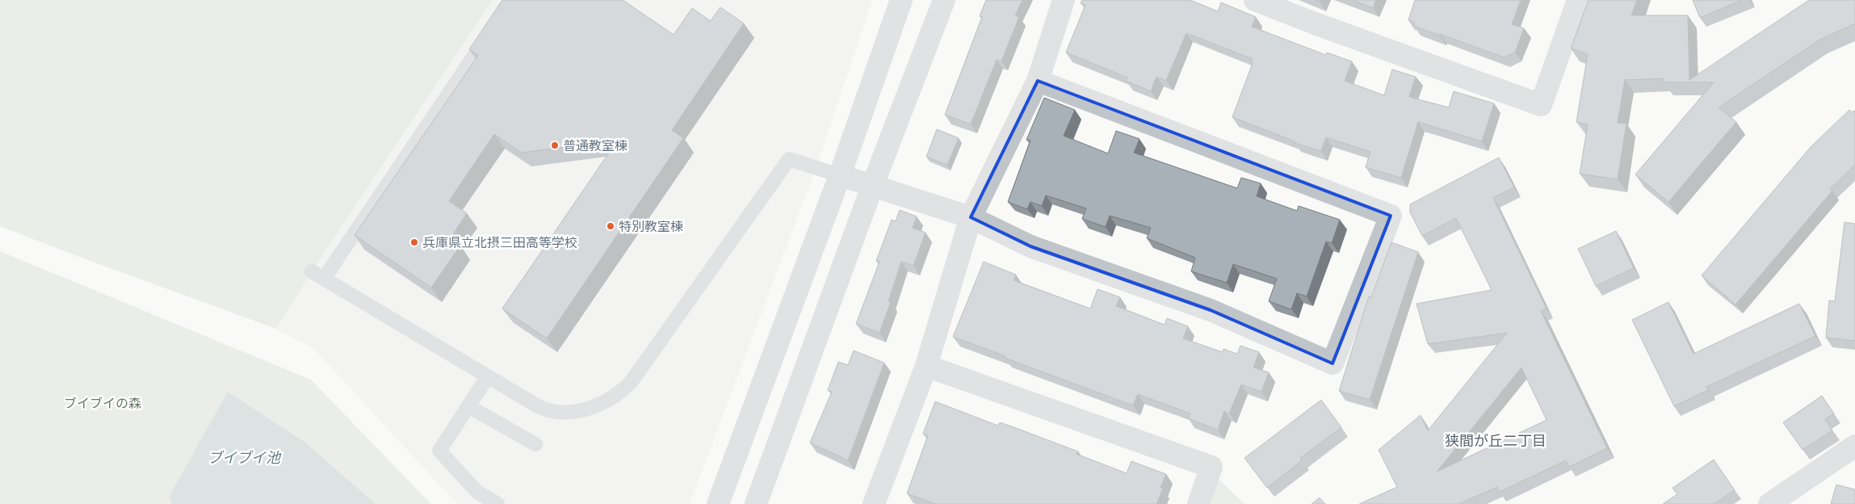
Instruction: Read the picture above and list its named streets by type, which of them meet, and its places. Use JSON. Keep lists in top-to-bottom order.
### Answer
{
  "districts": ["狭間が丘二丁目"],
  "water": ["ブイブイ池"],
  "parks": ["ブイブイの森"],
  "places": ["普通教室棟", "特別教室棟", "兵庫県立北摂三田高等学校"]
}
